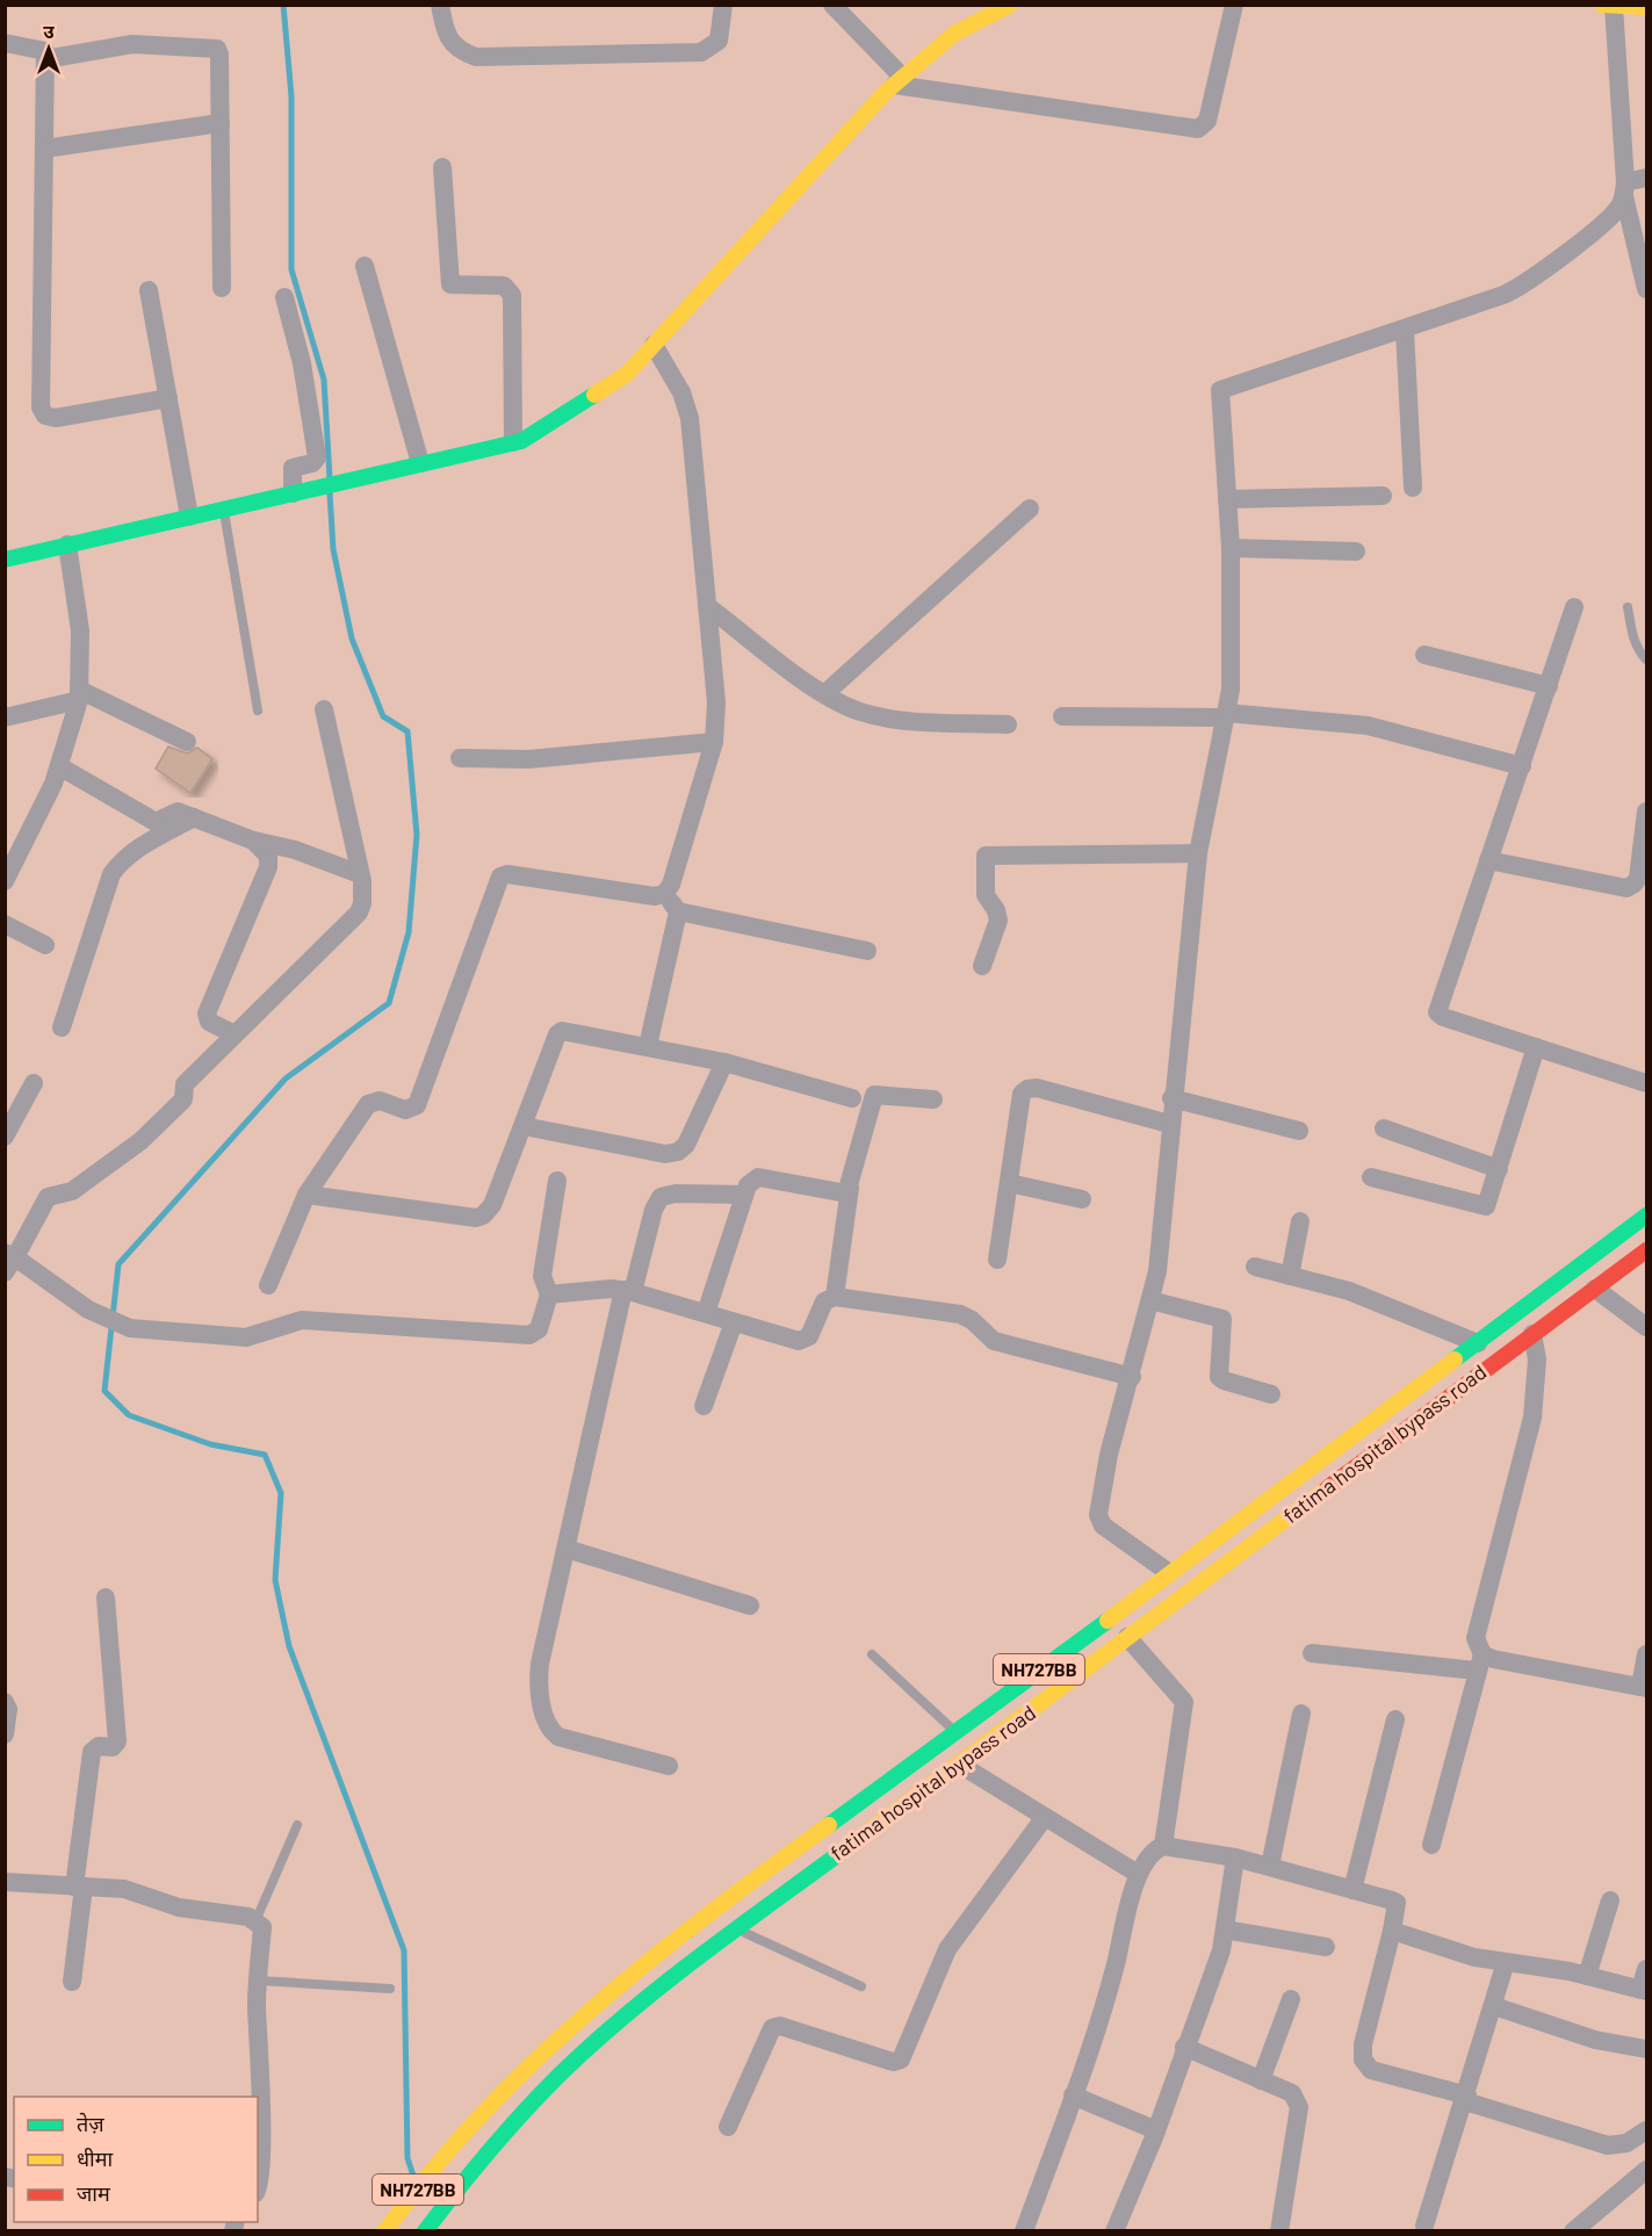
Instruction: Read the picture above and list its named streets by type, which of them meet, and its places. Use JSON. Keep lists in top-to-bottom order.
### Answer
{
  "streets": {
    "main road": ["fatima hospital bypass road", "NH727BB"]
  },
  "legend": ["तेज़", "धीमा", "जाम"],
  "north": "top"
}
